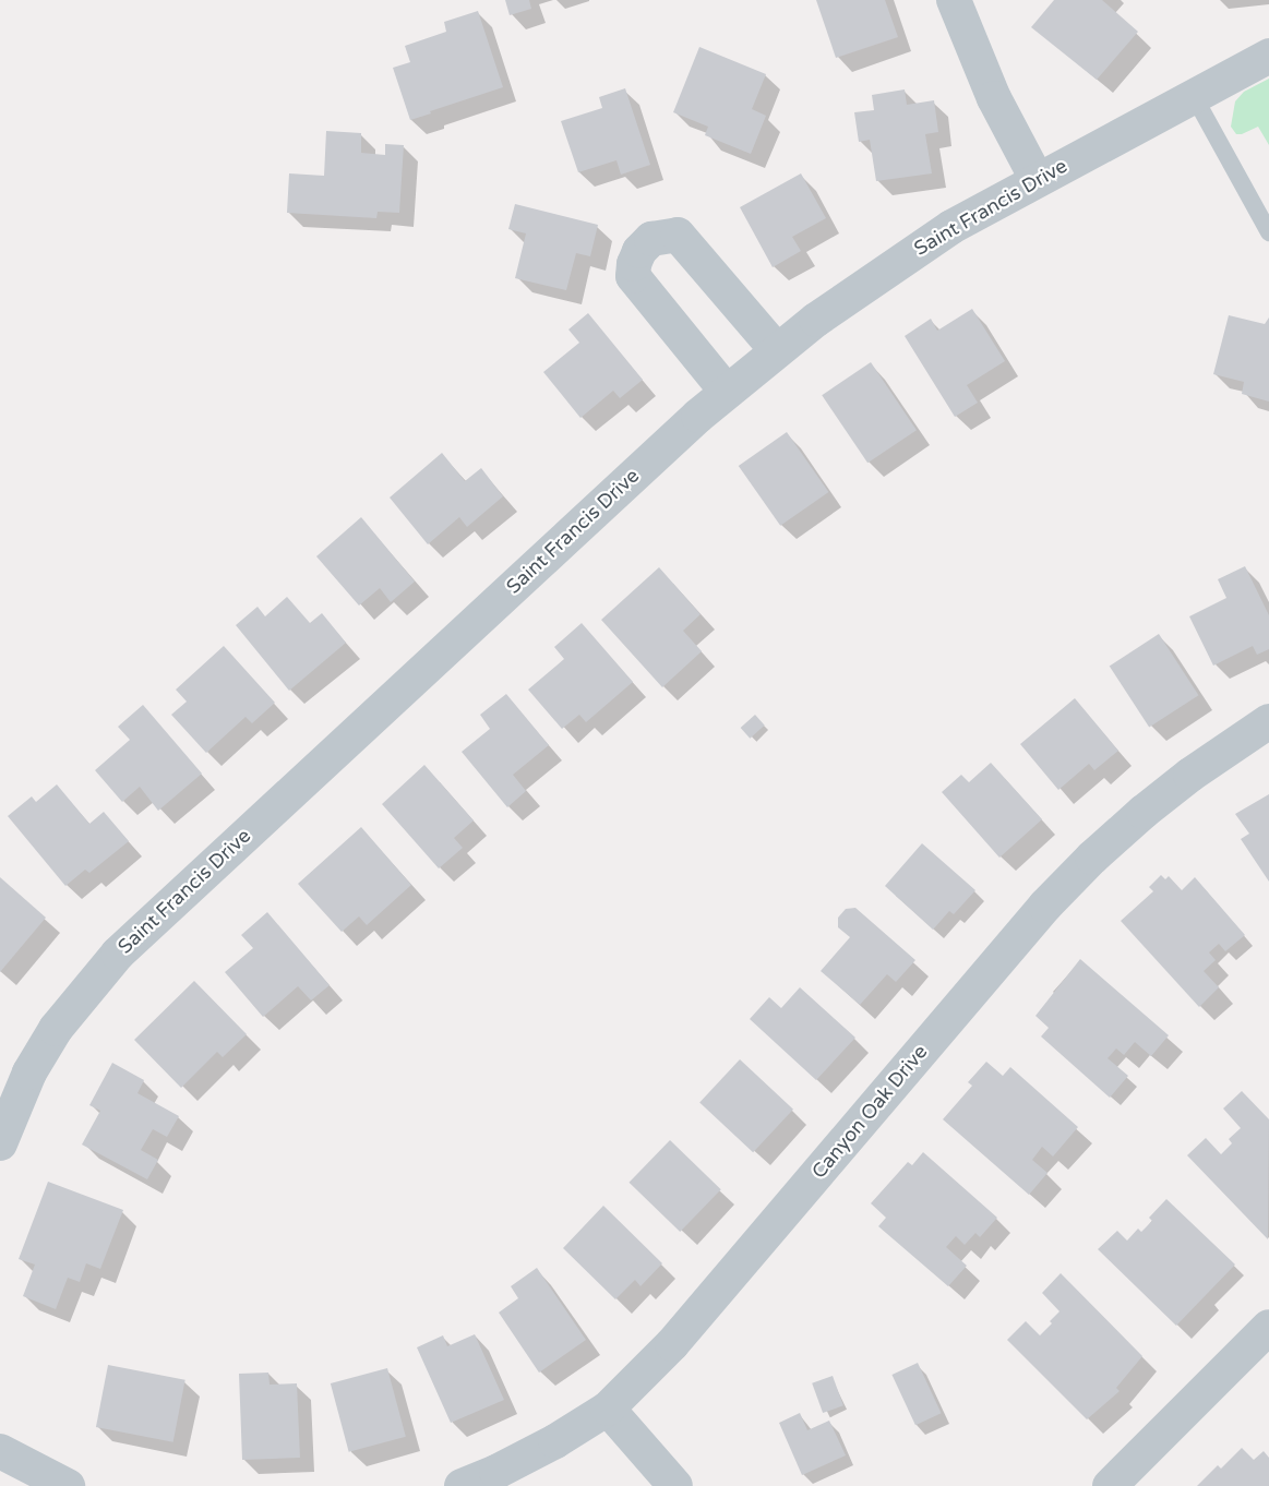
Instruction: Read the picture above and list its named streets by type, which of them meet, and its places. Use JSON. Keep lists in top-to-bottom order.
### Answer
{
  "streets": {
    "street": ["Saint Francis Drive", "Canyon Oak Drive"]
  }
}
